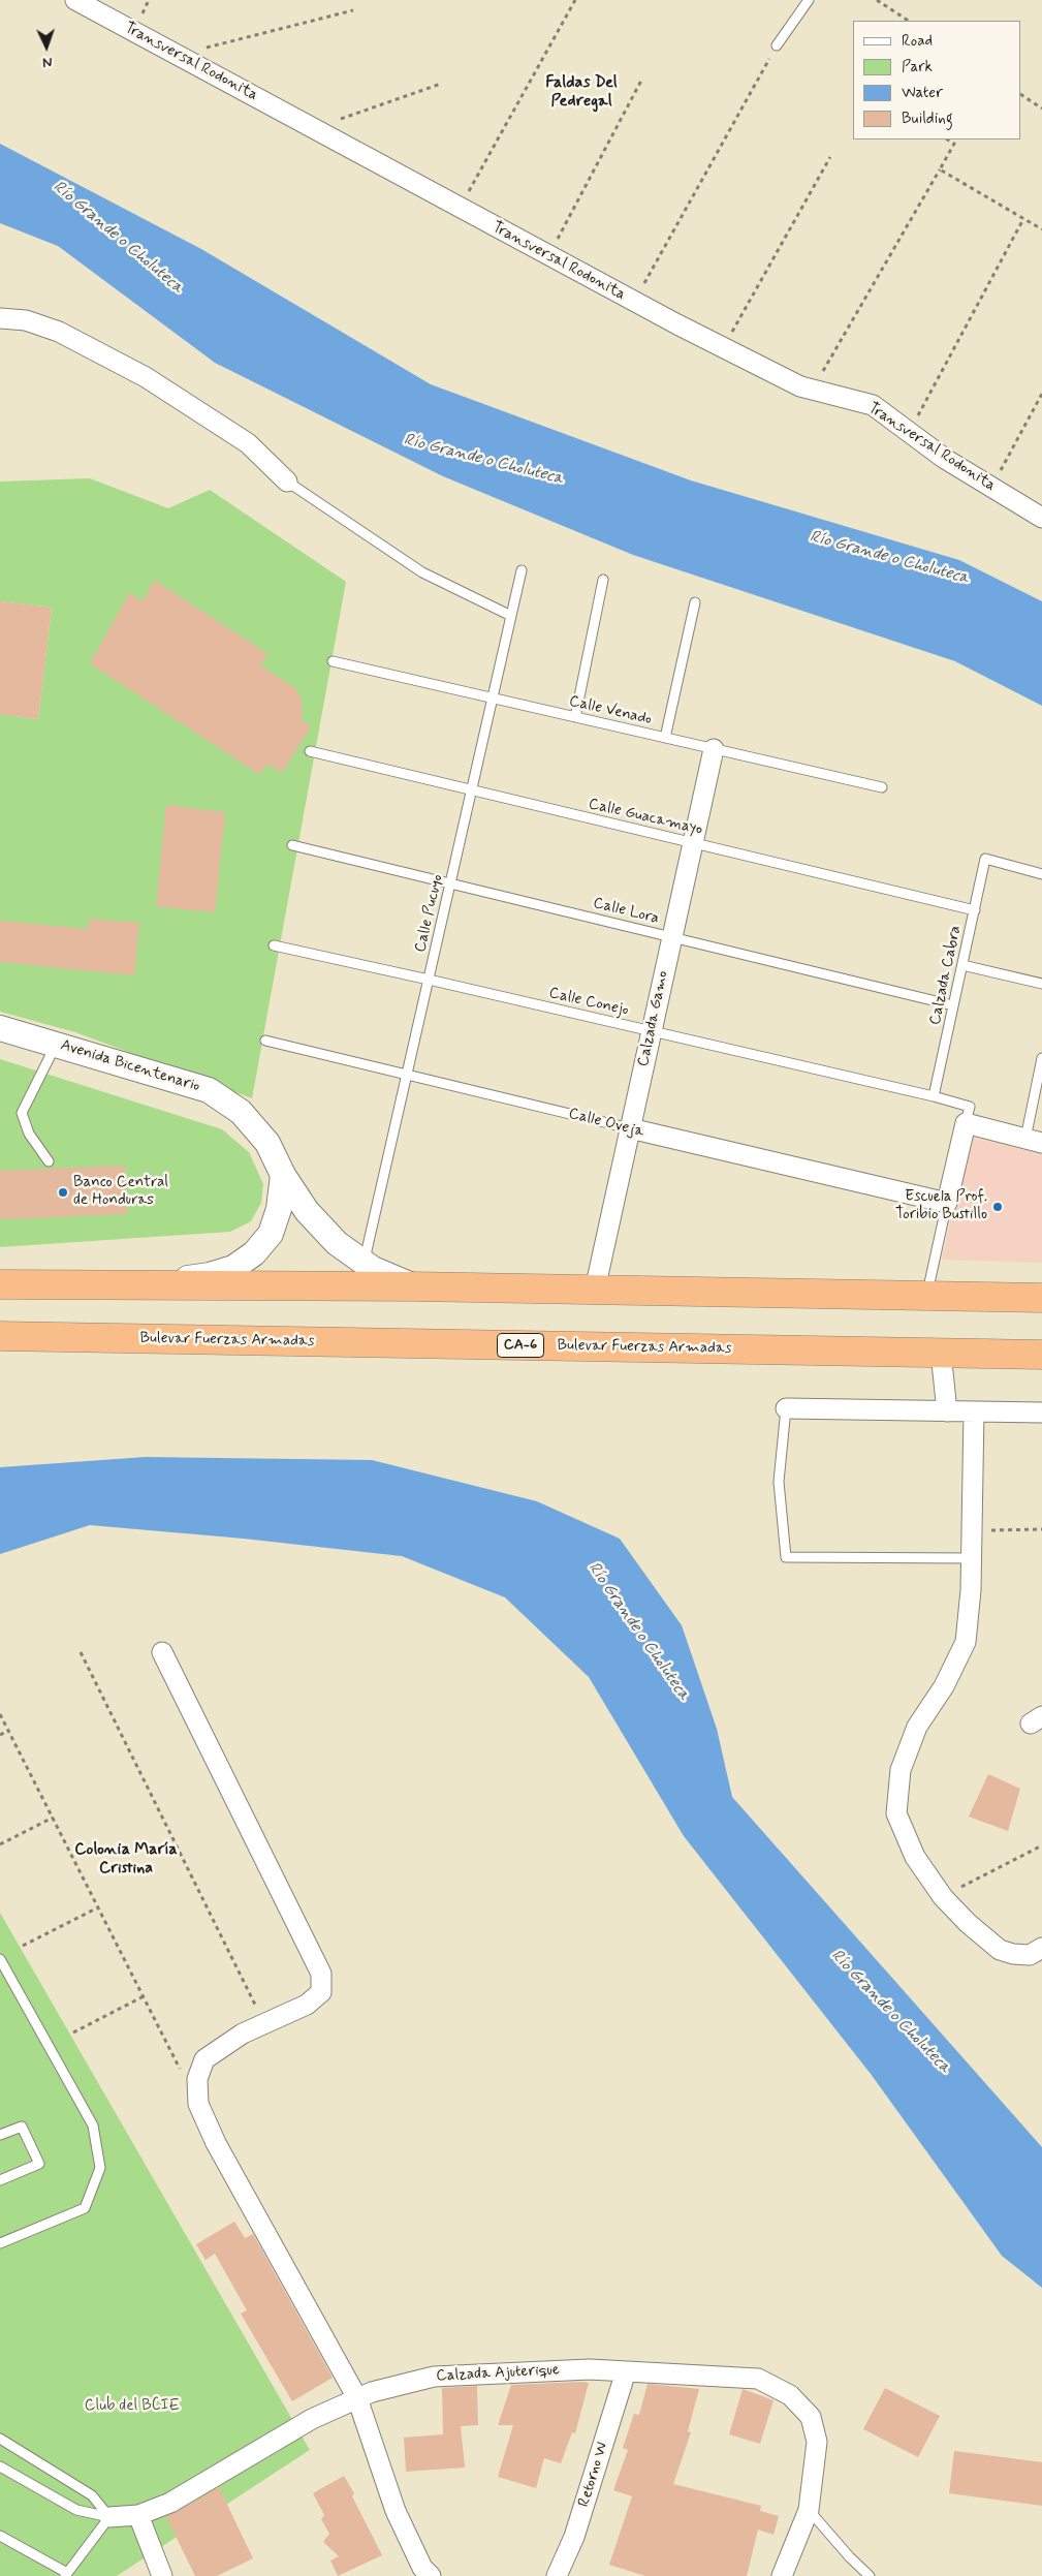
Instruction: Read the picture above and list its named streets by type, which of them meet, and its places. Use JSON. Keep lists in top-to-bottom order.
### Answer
{
  "streets": {
    "highway": ["Bulevar Fuerzas Armadas", "CA-6"],
    "street": [
      "Transversal Rodonita",
      "Calzada Gamo",
      "Avenida Bicentenario",
      "Calle Oveja",
      "Calzada Ajuterique",
      "Retorno W"
    ],
    "lane": [
      "Calle Venado",
      "Calle Guacamayo",
      "Calle Lora",
      "Calle Pucuyo",
      "Calzada Cabra",
      "Calle Conejo"
    ]
  },
  "crossings": [
    ["Calle Venado", "Calle Pucuyo"],
    ["Calle Venado", "Calzada Gamo"],
    ["Calle Guacamayo", "Calle Pucuyo"],
    ["Calle Guacamayo", "Calzada Cabra"],
    ["Calle Guacamayo", "Calzada Gamo"],
    ["Calle Lora", "Calle Pucuyo"],
    ["Calle Lora", "Calzada Cabra"],
    ["Calle Lora", "Calzada Gamo"],
    ["Calle Pucuyo", "Calle Conejo"],
    ["Calle Pucuyo", "Avenida Bicentenario"],
    ["Calle Pucuyo", "Calle Oveja"],
    ["Calzada Cabra", "Calle Conejo"],
    ["Calle Conejo", "Calzada Gamo"],
    ["Calzada Gamo", "Calle Oveja"],
    ["Calzada Ajuterique", "Retorno W"]
  ],
  "districts": ["Faldas Del Pedregal", "Colonia María Cristina"],
  "water": ["Río Grande o Choluteca"],
  "parks": ["Club del BCIE"],
  "places": ["Banco Central de Honduras", "Escuela Prof. Toribio Bustillo"],
  "legend": [
    "Road",
    "Park",
    "Water",
    "Building"
  ],
  "north": "bottom"
}
